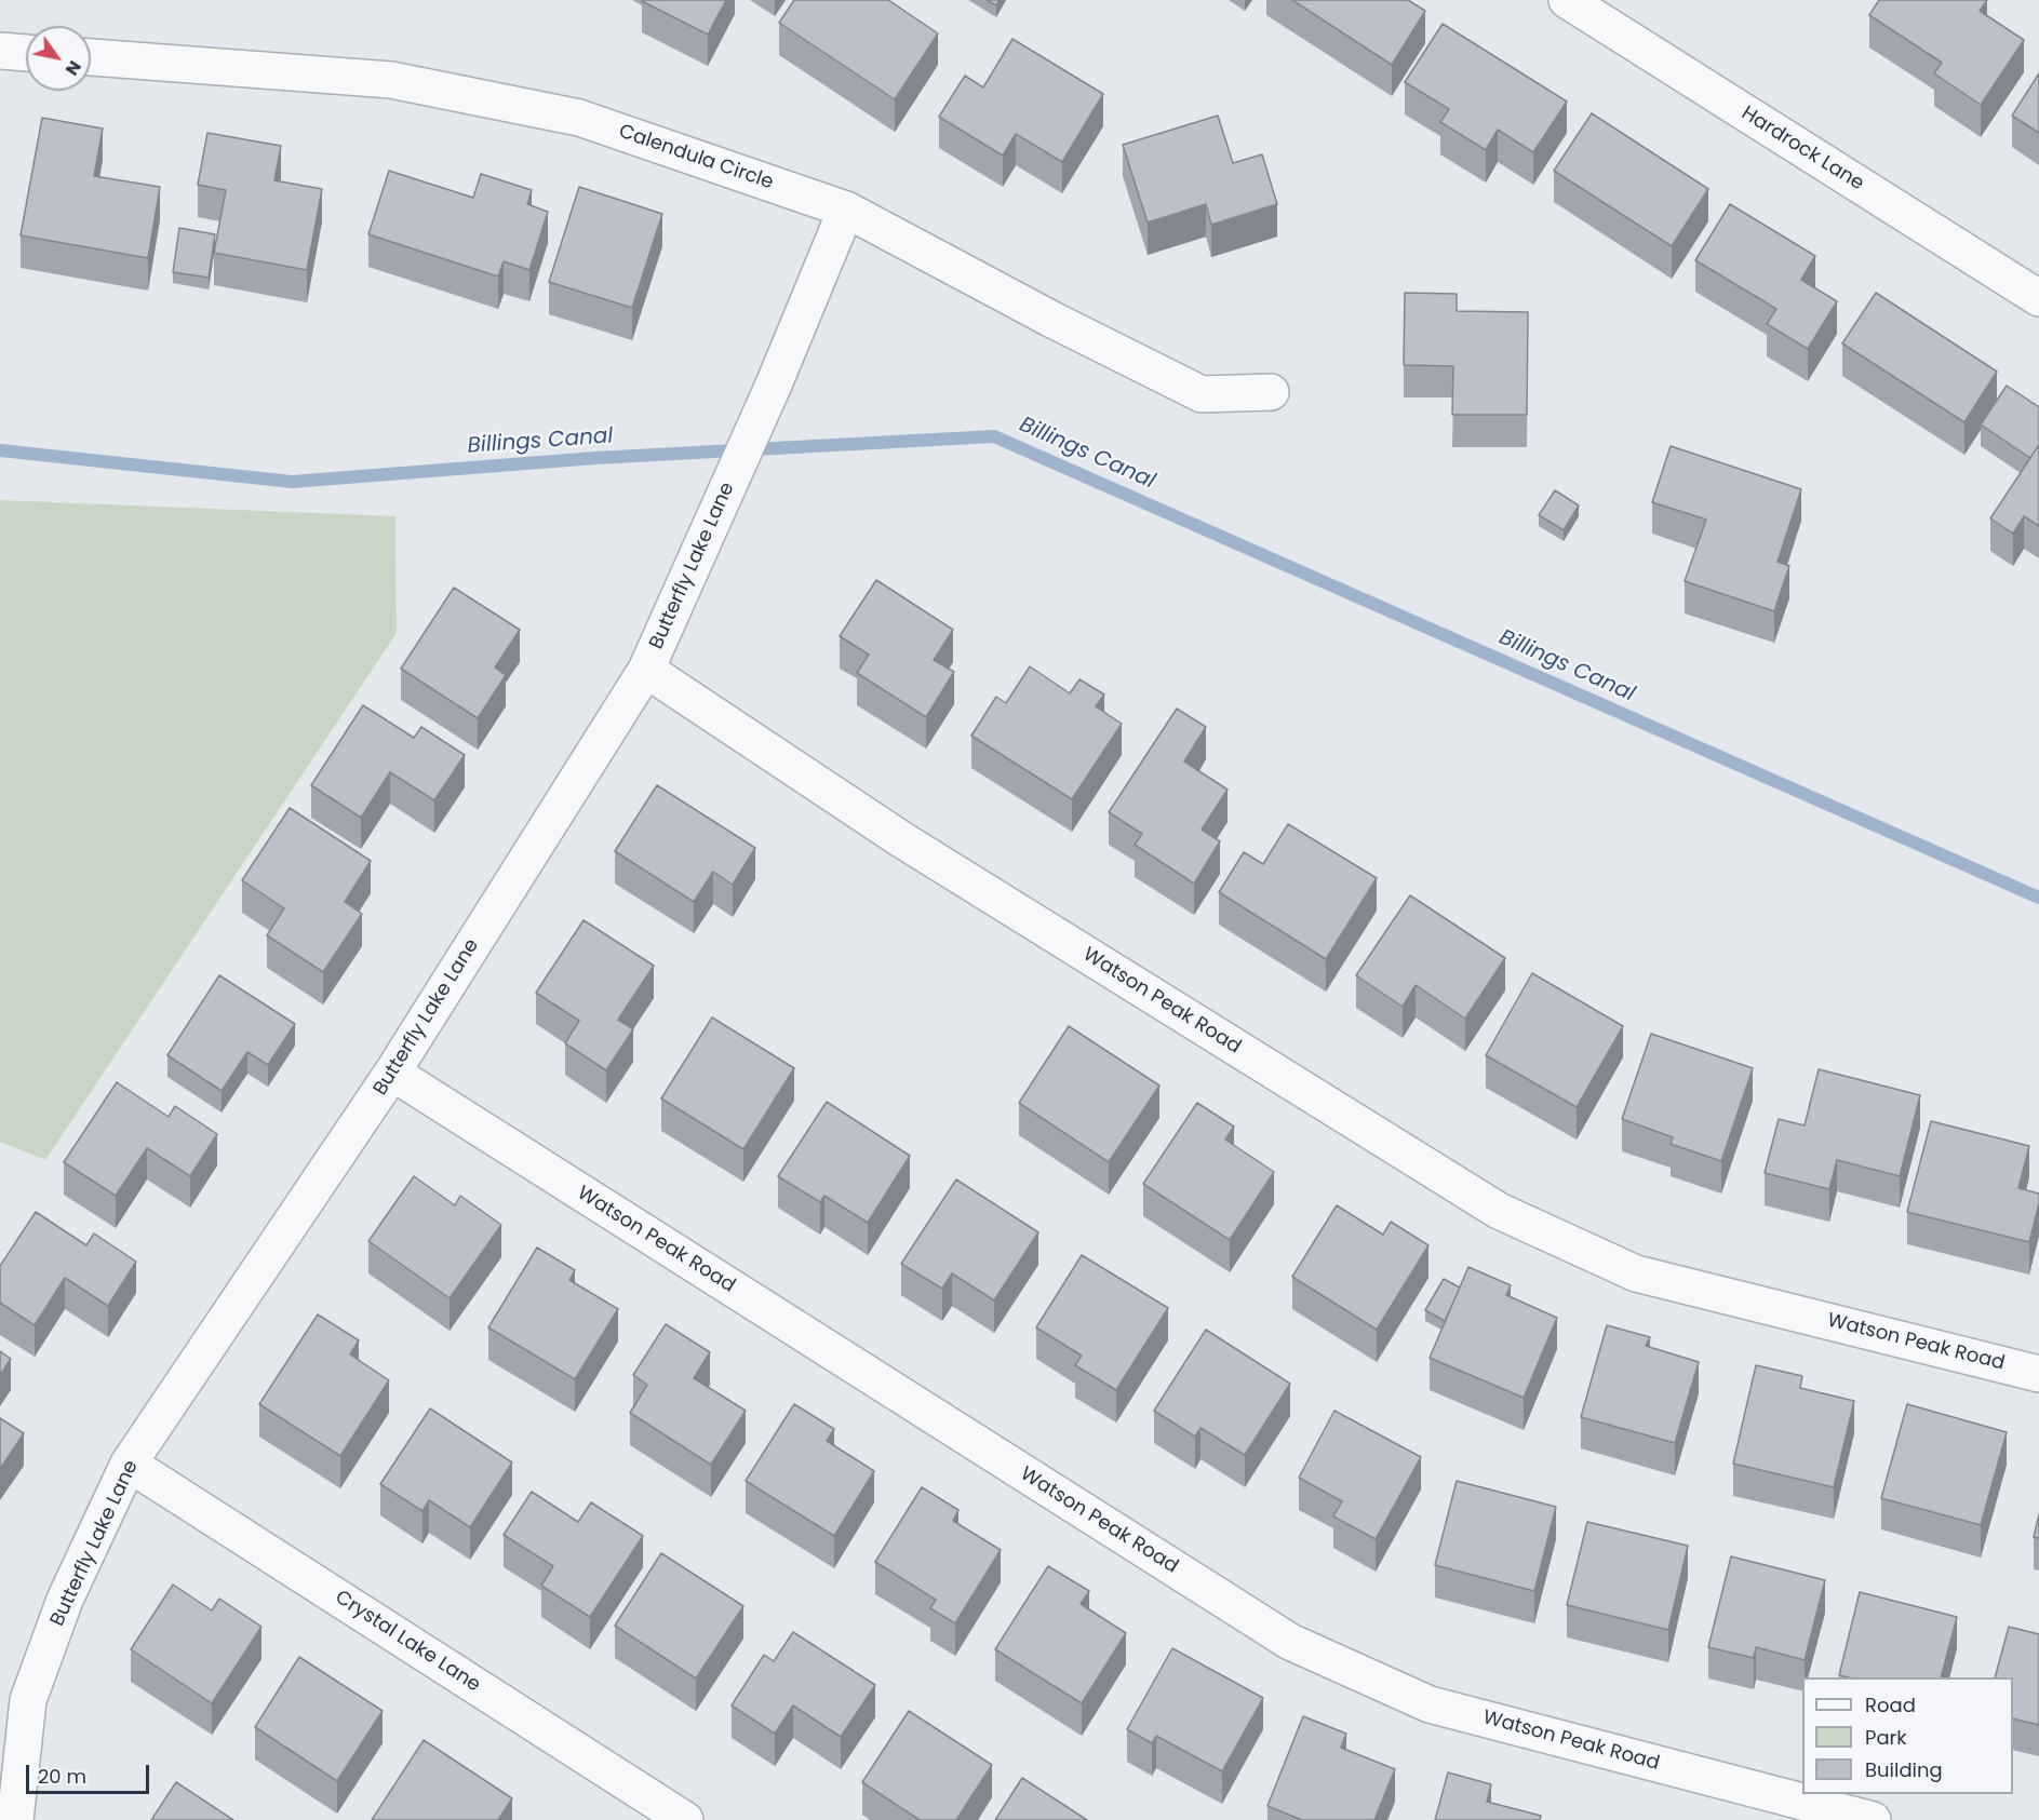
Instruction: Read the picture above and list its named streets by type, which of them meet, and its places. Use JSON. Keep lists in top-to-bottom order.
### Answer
{
  "streets": {
    "street": [
      "Hardrock Lane",
      "Calendula Circle",
      "Butterfly Lake Lane",
      "Watson Peak Road",
      "Crystal Lake Lane"
    ]
  },
  "crossings": [
    ["Calendula Circle", "Butterfly Lake Lane"],
    ["Butterfly Lake Lane", "Watson Peak Road"],
    ["Butterfly Lake Lane", "Crystal Lake Lane"]
  ],
  "water": ["Billings Canal"],
  "legend": ["Road", "Park", "Building"],
  "scale_bar": "20 m",
  "north": "bottom right"
}
